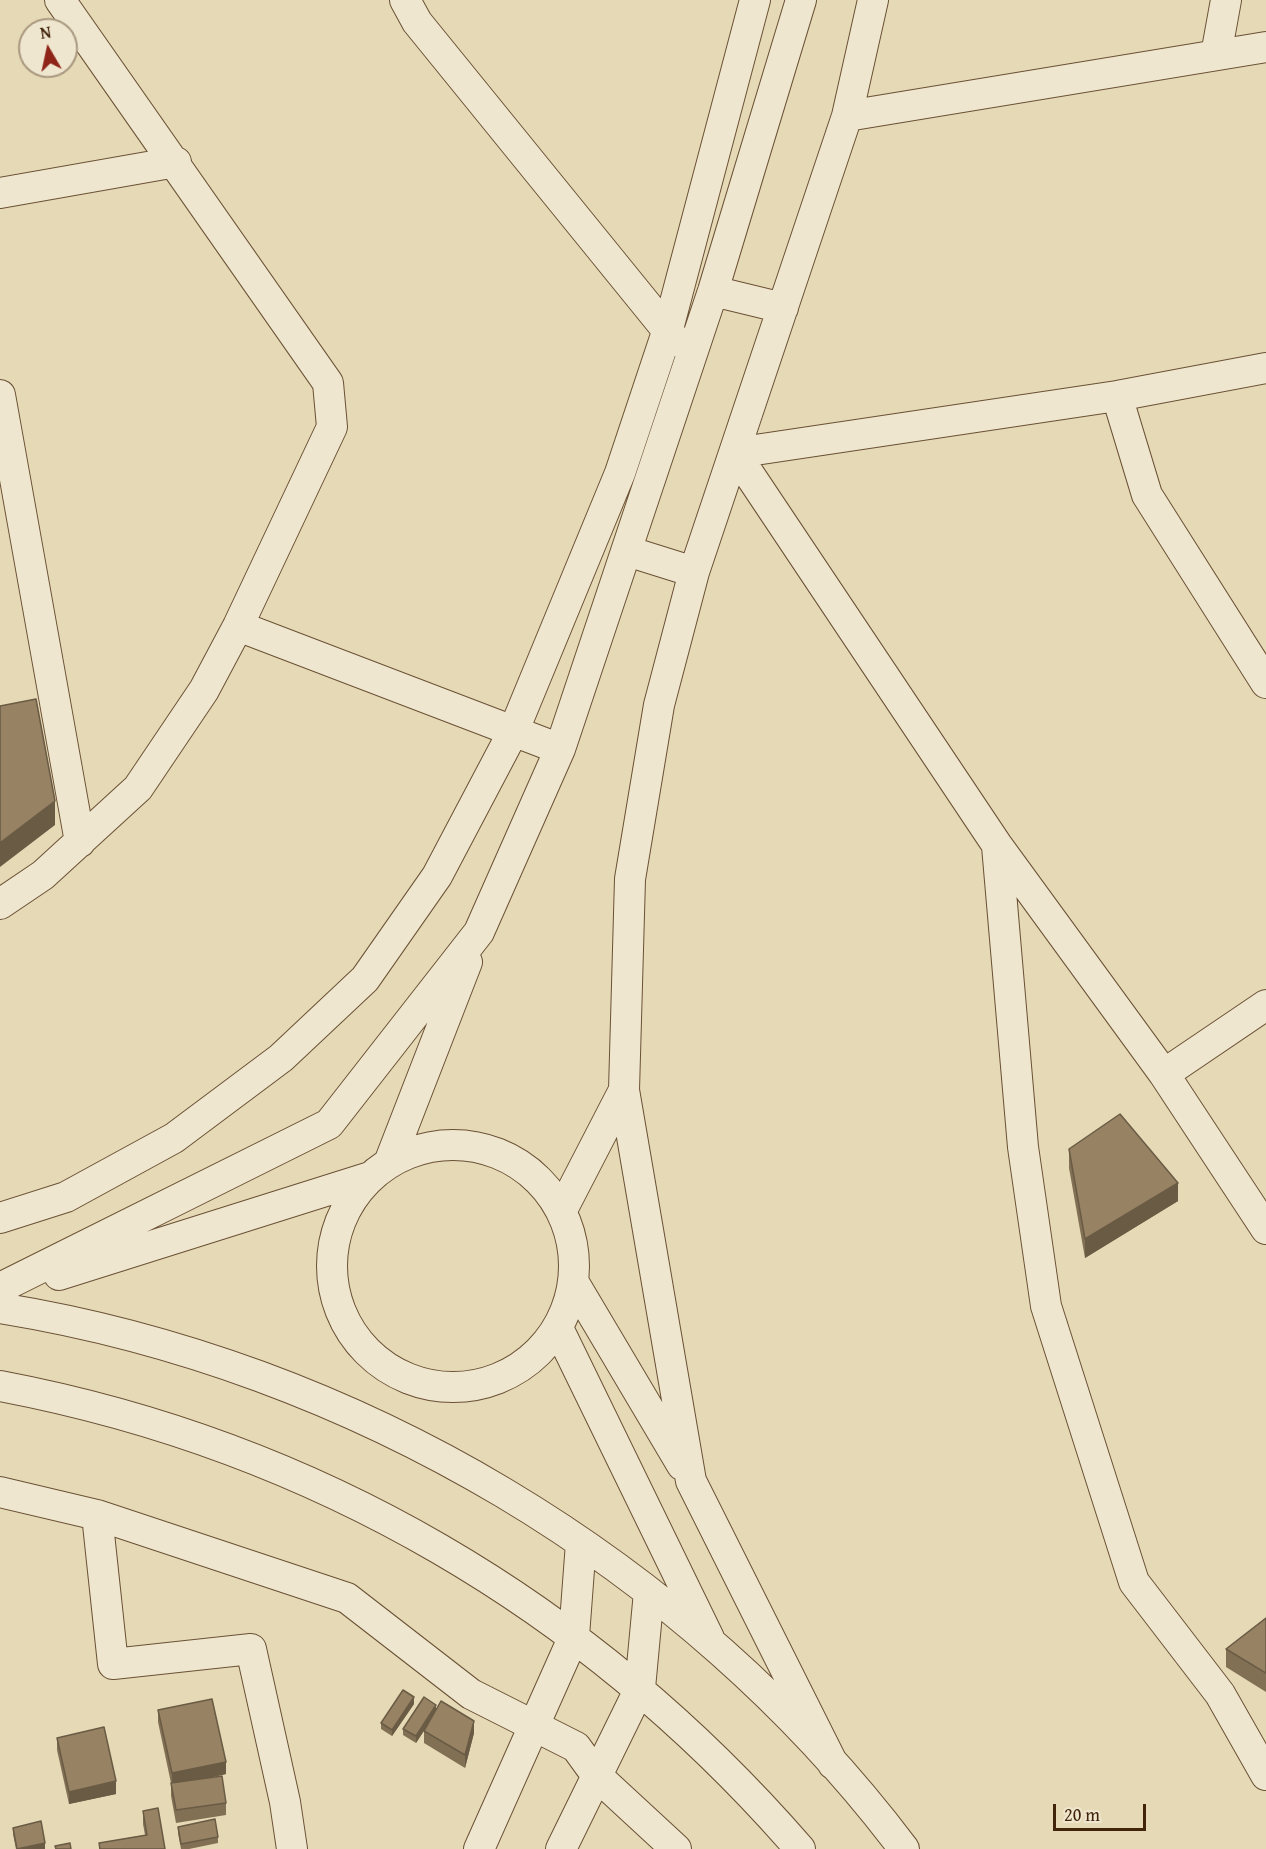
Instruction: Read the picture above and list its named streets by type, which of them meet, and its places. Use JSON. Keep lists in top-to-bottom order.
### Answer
{
  "scale_bar": "20 m",
  "north": "top"
}
